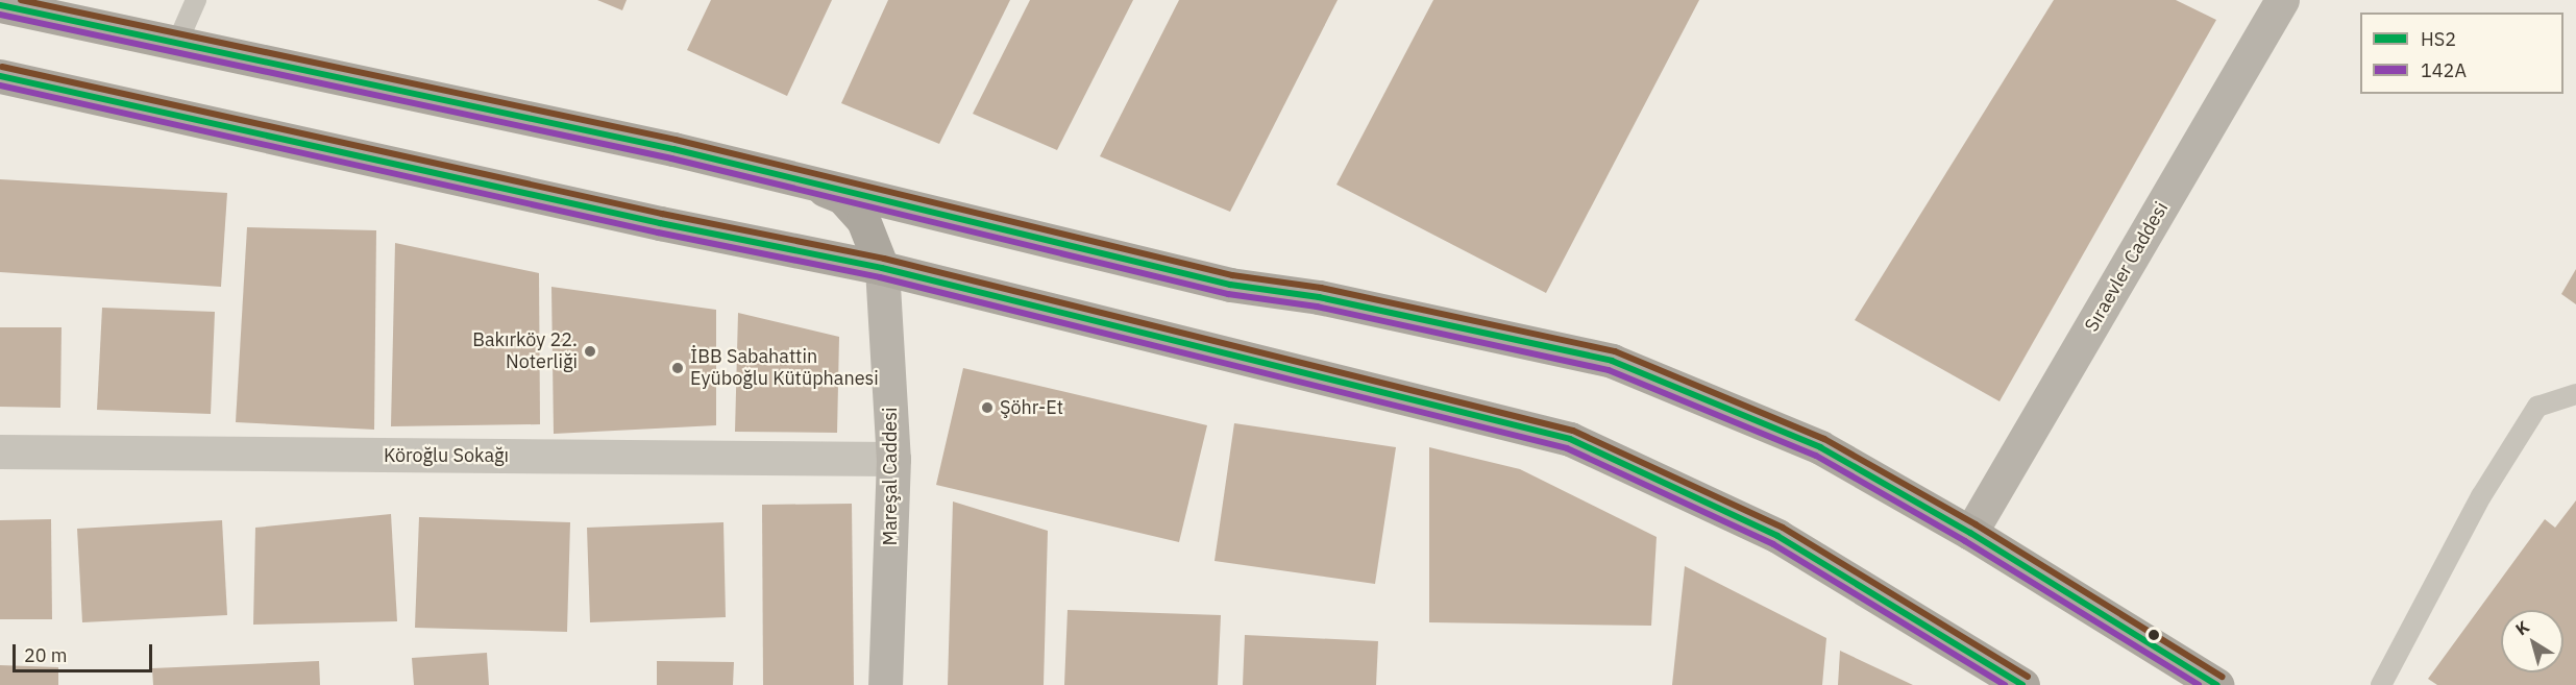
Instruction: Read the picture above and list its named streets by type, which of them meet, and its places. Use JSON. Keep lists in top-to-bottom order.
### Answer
{
  "streets": {
    "street": ["Sıraevler Caddesi", "Köroğlu Sokağı", "Mareşal Caddesi"]
  },
  "crossings": [
    ["Köroğlu Sokağı", "Mareşal Caddesi"]
  ],
  "places": ["Bakırköy 22. Noterliği", "İBB Sabahattin Eyüboğlu Kütüphanesi", "Şöhr-Et"],
  "lines": ["transit line HS2", "transit line 142A"],
  "legend": ["HS2", "142A"],
  "scale_bar": "20 m",
  "north": "top left"
}
